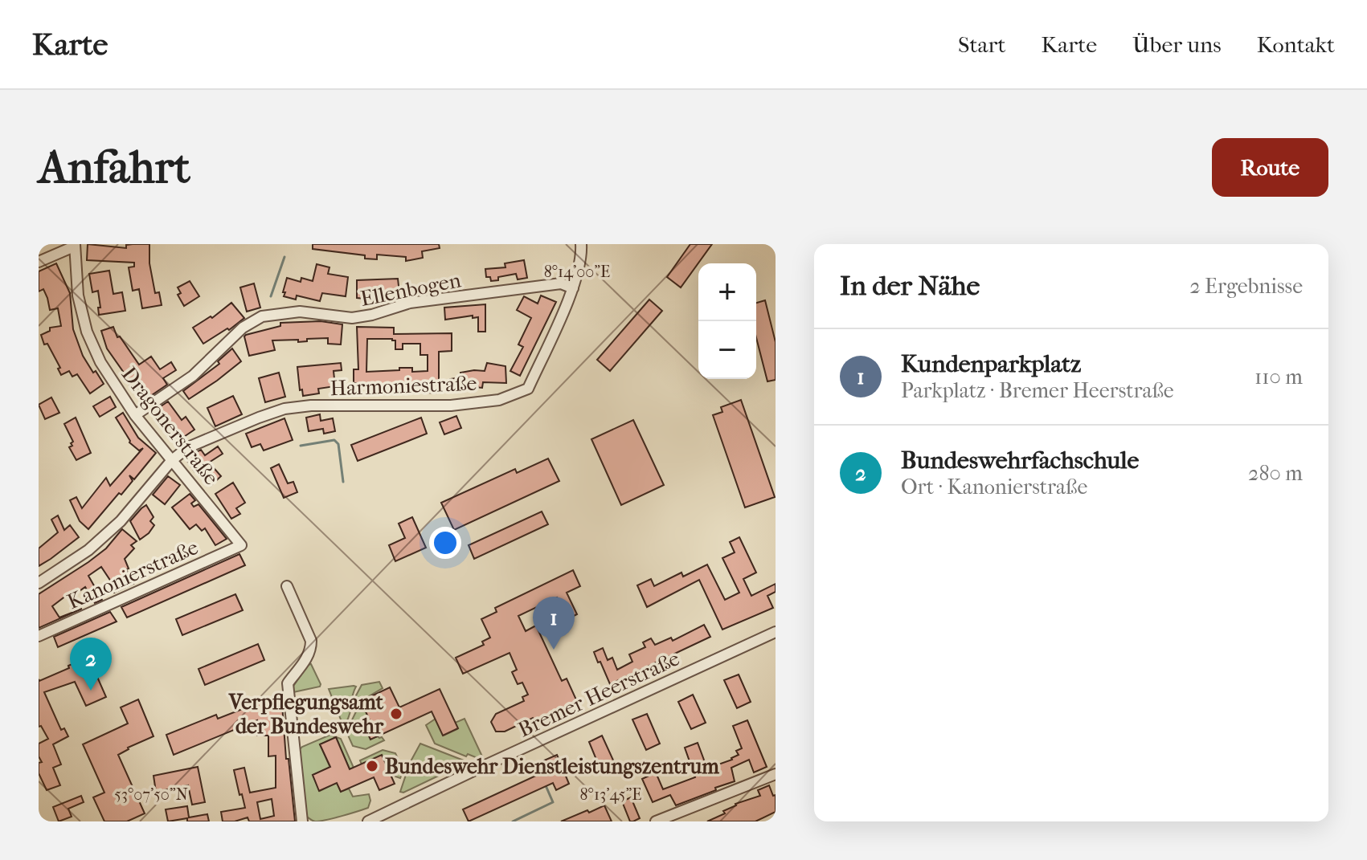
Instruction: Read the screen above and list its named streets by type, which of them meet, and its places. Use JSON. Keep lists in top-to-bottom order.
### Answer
{
  "streets": {
    "street": [
      "Ellenbogen",
      "Harmoniestraße",
      "Dragonerstraße",
      "Kanonierstraße",
      "Bremer Heerstraße"
    ]
  },
  "crossings": [
    ["Ellenbogen", "Harmoniestraße"],
    ["Ellenbogen", "Dragonerstraße"],
    ["Harmoniestraße", "Dragonerstraße"],
    ["Dragonerstraße", "Kanonierstraße"]
  ],
  "places": ["Verpflegungsamt der Bundeswehr", "Bundeswehr Dienstleistungszentrum"],
  "page": {
    "header": "Karte",
    "nav": [
      "Start",
      "Karte",
      "Über uns",
      "Kontakt"
    ],
    "buttons": "Route",
    "title": "Anfahrt",
    "heading": ["In der Nähe", "2 Ergebnisse"],
    "map_buttons": ["+", "−"],
    "list": [
      {
        "mark": "1",
        "name": "Kundenparkplatz",
        "note": "Parkplatz · Bremer Heerstraße",
        "value": "110 m"
      },
      {
        "mark": "2",
        "name": "Bundeswehrfachschule",
        "note": "Ort · Kanonierstraße",
        "value": "280 m"
      }
    ],
    "pins": ["1", "2"]
  },
  "coordinates": ["8°14'00\"E", "53°07'50\"N", "8°13'45\"E"]
}
